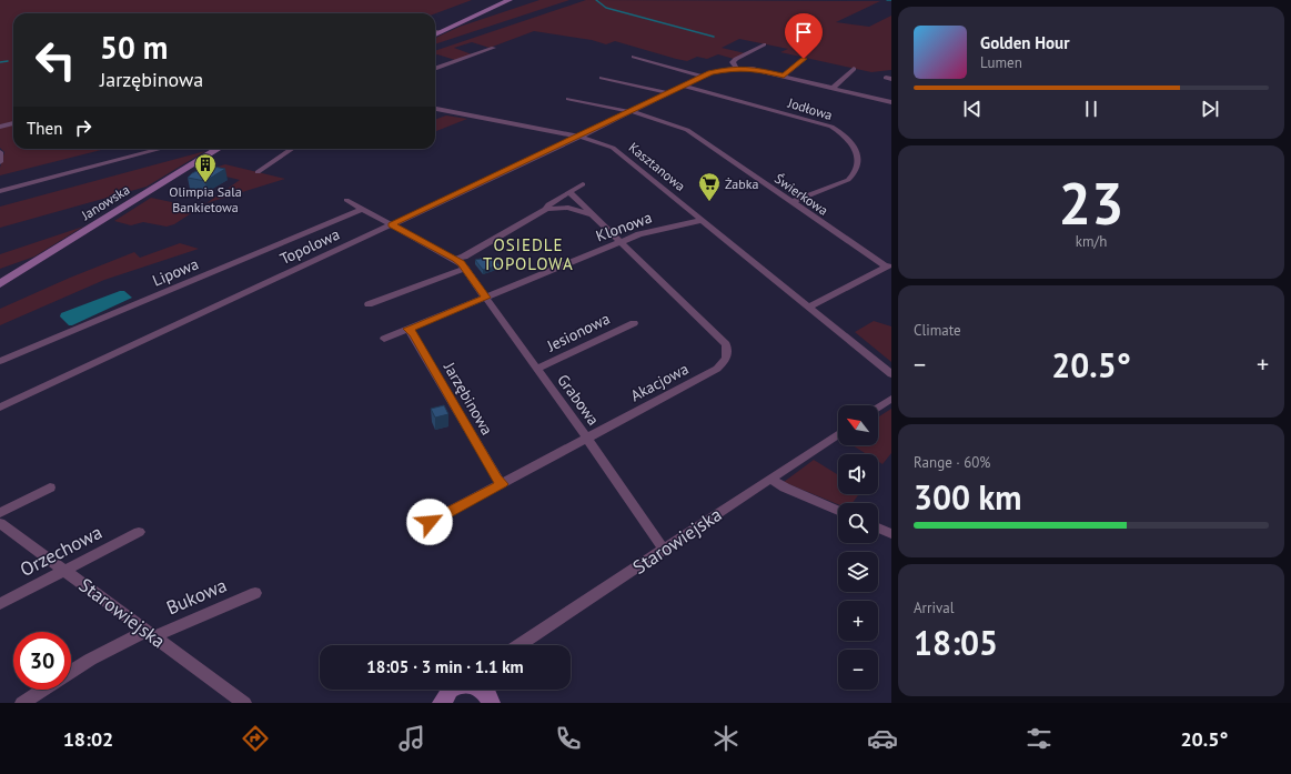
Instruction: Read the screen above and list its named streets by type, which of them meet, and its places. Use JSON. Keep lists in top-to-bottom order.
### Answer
{
  "streets": {
    "main road": ["Janowska"],
    "street": [
      "Jodłowa",
      "Kasztanowa",
      "Świerkowa",
      "Klonowa",
      "Topolowa",
      "Lipowa",
      "Jesionowa",
      "Akacjowa",
      "Jarzębinowa",
      "Grabowa",
      "Starowiejska",
      "Orzechowa",
      "Bukowa"
    ]
  },
  "crossings": [
    ["Jodłowa", "Świerkowa"],
    ["Jodłowa", "Topolowa"],
    ["Kasztanowa", "Klonowa"],
    ["Kasztanowa", "Topolowa"],
    ["Świerkowa", "Topolowa"],
    ["Klonowa", "Akacjowa"],
    ["Klonowa", "Jarzębinowa"],
    ["Klonowa", "Grabowa"],
    ["Jesionowa", "Grabowa"],
    ["Akacjowa", "Jarzębinowa"],
    ["Akacjowa", "Grabowa"],
    ["Grabowa", "Starowiejska"],
    ["Starowiejska", "Orzechowa"],
    ["Starowiejska", "Bukowa"]
  ],
  "districts": ["OSIEDLE TOPOLOWA"],
  "places": {
    "building": ["Olimpia Sala Bankietowa"],
    "supermarket": ["Żabka"]
  },
  "north": "top left",
  "page": {
    "turn": ["50 m", "Jarzębinowa"],
    "song": ["Golden Hour", "Lumen"],
    "then": "Then",
    "tile": [
      ["23", "km/h"],
      "Climate",
      ["Range · 60%", "300 km"],
      ["Arrival", "18:05"]
    ],
    "heat": ["−", "20.5°", "+"],
    "map_buttons": ["+", "−"],
    "limit": "30",
    "trip": "18:05 · 3 min · 1.1 km",
    "tabs": ["18:02", "20.5°"]
  }
}
